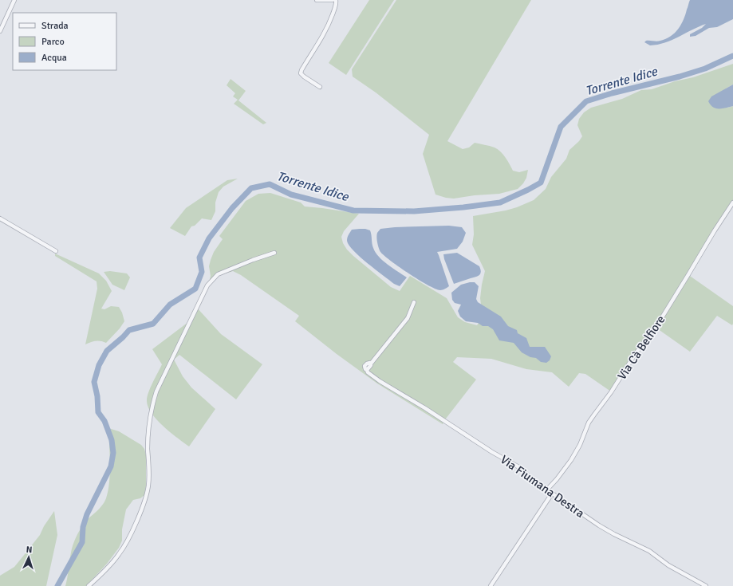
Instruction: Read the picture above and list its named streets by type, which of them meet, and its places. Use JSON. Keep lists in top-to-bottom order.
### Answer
{
  "streets": {
    "street": ["Via Cà Belfiore", "Via Fiumana Destra"]
  },
  "crossings": [
    ["Via Cà Belfiore", "Via Fiumana Destra"]
  ],
  "water": ["Torrente Idice"],
  "legend": ["Strada", "Parco", "Acqua"],
  "north": "top"
}
